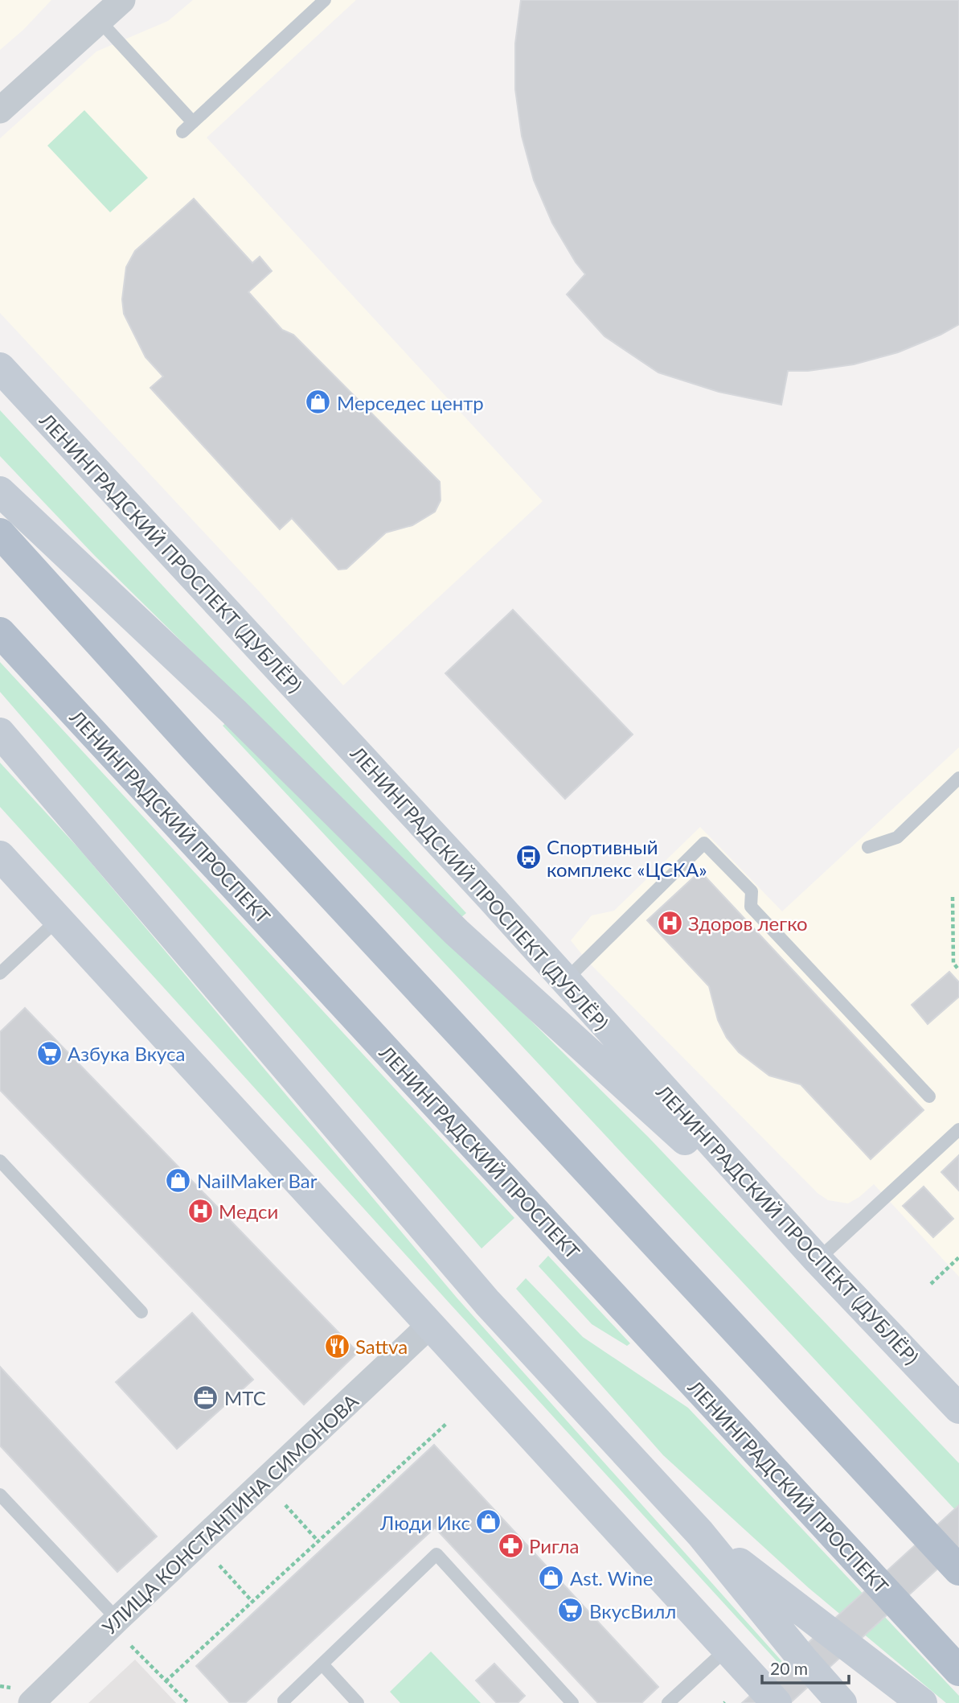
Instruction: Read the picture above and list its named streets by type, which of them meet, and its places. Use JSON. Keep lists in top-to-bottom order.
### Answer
{
  "streets": {
    "main road": ["ЛЕНИНГРАДСКИЙ ПРОСПЕКТ (ДУБЛЁР)", "ЛЕНИНГРАДСКИЙ ПРОСПЕКТ"],
    "street": ["УЛИЦА КОНСТАНТИНА СИМОНОВА"]
  },
  "places": {
    "shop": [
      "Мерседес центр",
      "NailMaker Bar",
      "Люди Икс",
      "Ast. Wine"
    ],
    "bus stop": ["Спортивный комплекс «ЦСКА»"],
    "hospital": ["Здоров легко", "Медси"],
    "supermarket": ["Азбука Вкуса", "ВкусВилл"],
    "restaurant": ["Sattva"],
    "office": ["МТС"],
    "pharmacy": ["Ригла"]
  },
  "scale_bar": "20 m"
}
